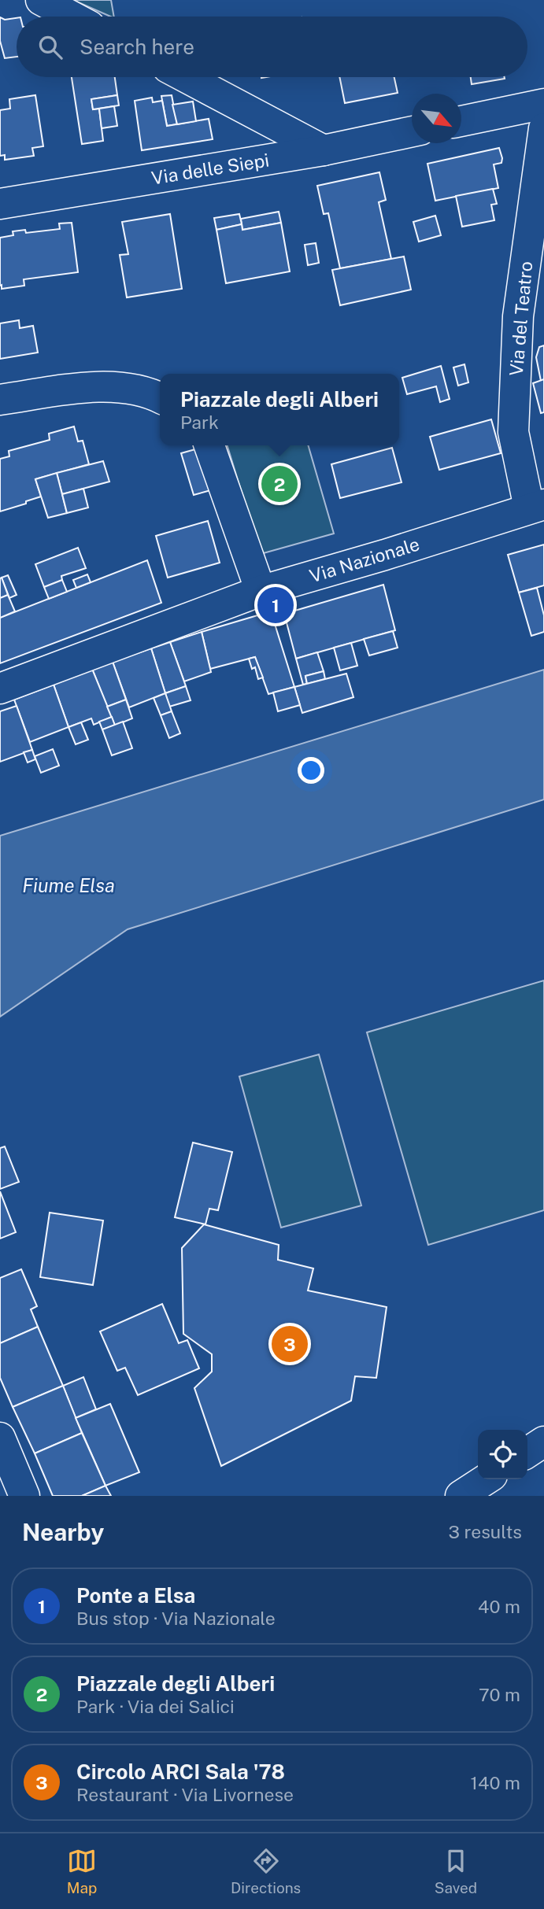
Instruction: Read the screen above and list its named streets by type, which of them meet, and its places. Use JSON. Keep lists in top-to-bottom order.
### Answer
{
  "streets": {
    "street": ["Via delle Siepi", "Via del Teatro", "Via Nazionale"]
  },
  "crossings": [
    ["Via del Teatro", "Via Nazionale"]
  ],
  "water": ["Fiume Elsa"],
  "north": "bottom right",
  "page": {
    "search": "Search here",
    "popup": ["Piazzale degli Alberi", "Park"],
    "pins": ["2", "1", "3"],
    "heading": ["Nearby", "3 results"],
    "list": [
      {
        "mark": "1",
        "name": "Ponte a Elsa",
        "note": "Bus stop · Via Nazionale",
        "value": "40 m"
      },
      {
        "mark": "2",
        "name": "Piazzale degli Alberi",
        "note": "Park · Via dei Salici",
        "value": "70 m"
      },
      {
        "mark": "3",
        "name": "Circolo ARCI Sala '78",
        "note": "Restaurant · Via Livornese",
        "value": "140 m"
      }
    ],
    "nav": ["Map", "Directions", "Saved"]
  }
}
